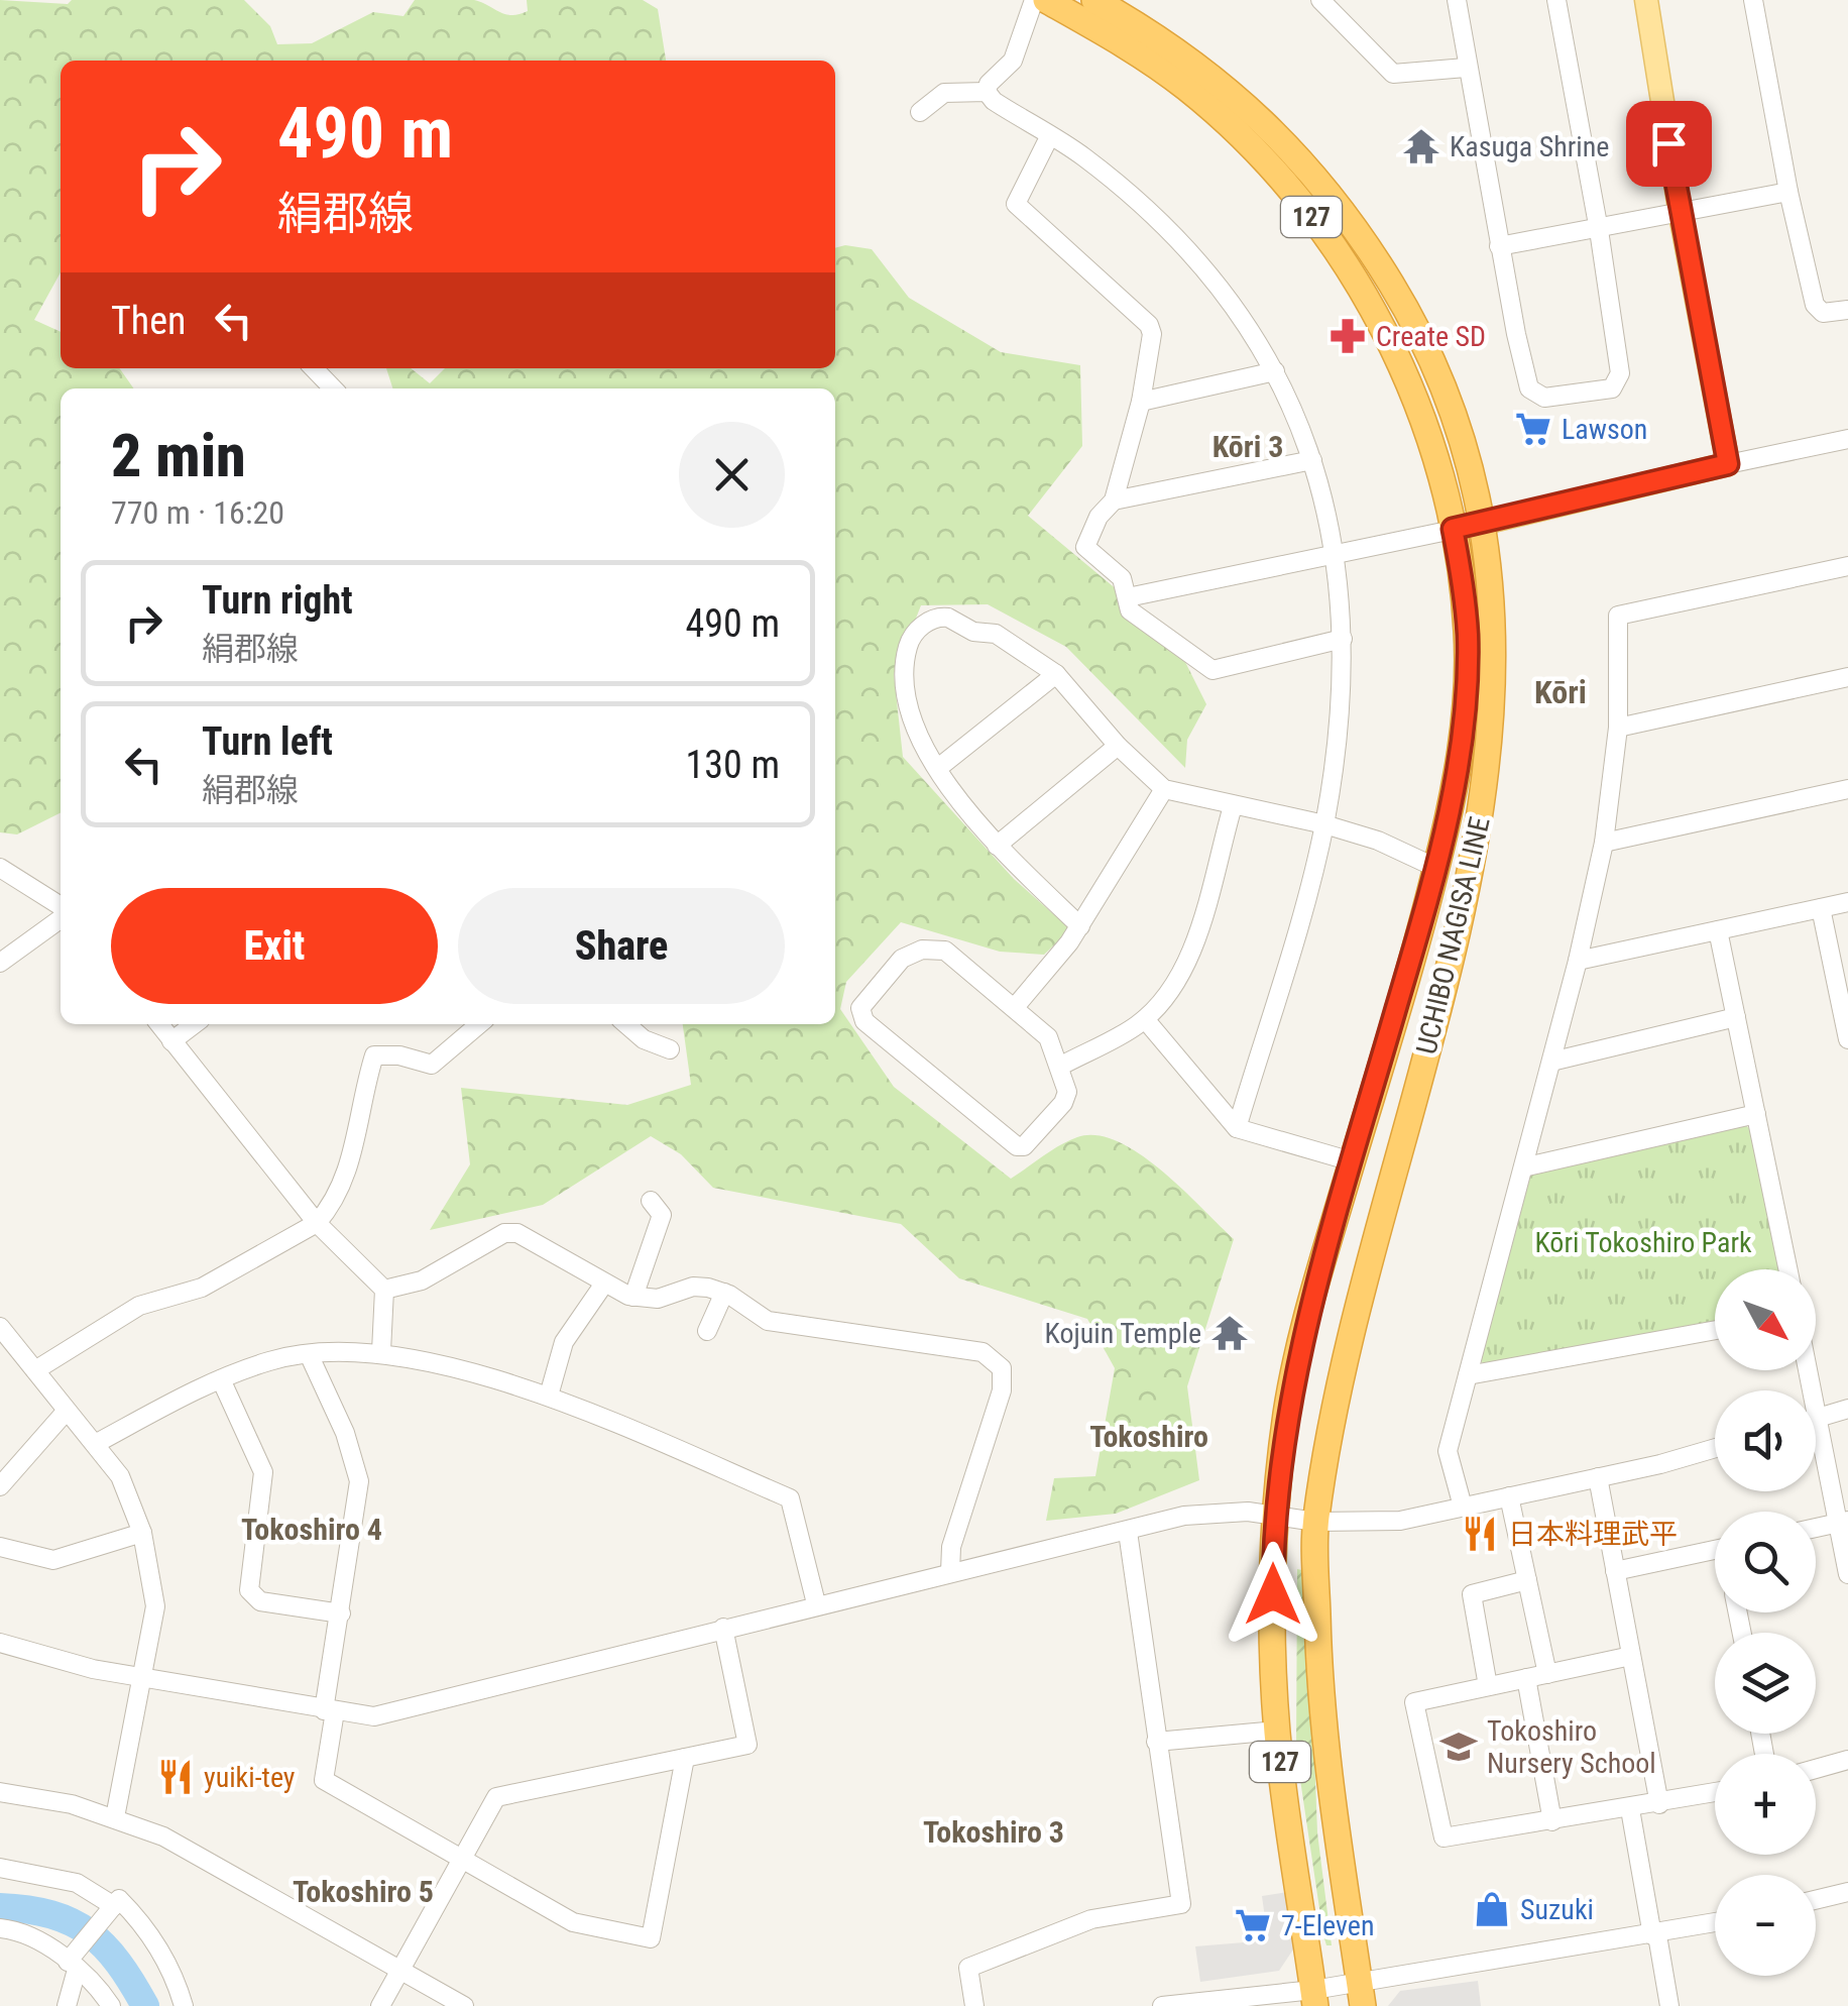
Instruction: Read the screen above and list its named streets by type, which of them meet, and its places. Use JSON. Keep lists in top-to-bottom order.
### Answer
{
  "streets": {
    "highway": ["127", "UCHIBO NAGISA LINE"]
  },
  "districts": [
    "Kōri 3",
    "Kōri",
    "Tokoshiro",
    "Tokoshiro 4",
    "Tokoshiro 3",
    "Tokoshiro 5"
  ],
  "parks": ["Kōri Tokoshiro Park"],
  "places": {
    "temple": ["Kasuga Shrine", "Kojuin Temple"],
    "pharmacy": ["Create SD"],
    "supermarket": ["Lawson", "7-Eleven"],
    "restaurant": ["日本料理武平", "yuiki-tey"],
    "school or university": ["Tokoshiro Nursery School"],
    "shop": ["Suzuki"]
  },
  "north": "bottom right",
  "page": {
    "turn": ["490 m", "絹郡線"],
    "then": "Then",
    "heading": ["2 min", "770 m · 16:20"],
    "list": [
      {
        "name": "Turn right",
        "note": "絹郡線",
        "value": "490 m"
      },
      {
        "name": "Turn left",
        "note": "絹郡線",
        "value": "130 m"
      }
    ],
    "buttons": ["Exit", "Share"],
    "map_buttons": ["+", "−"]
  }
}
